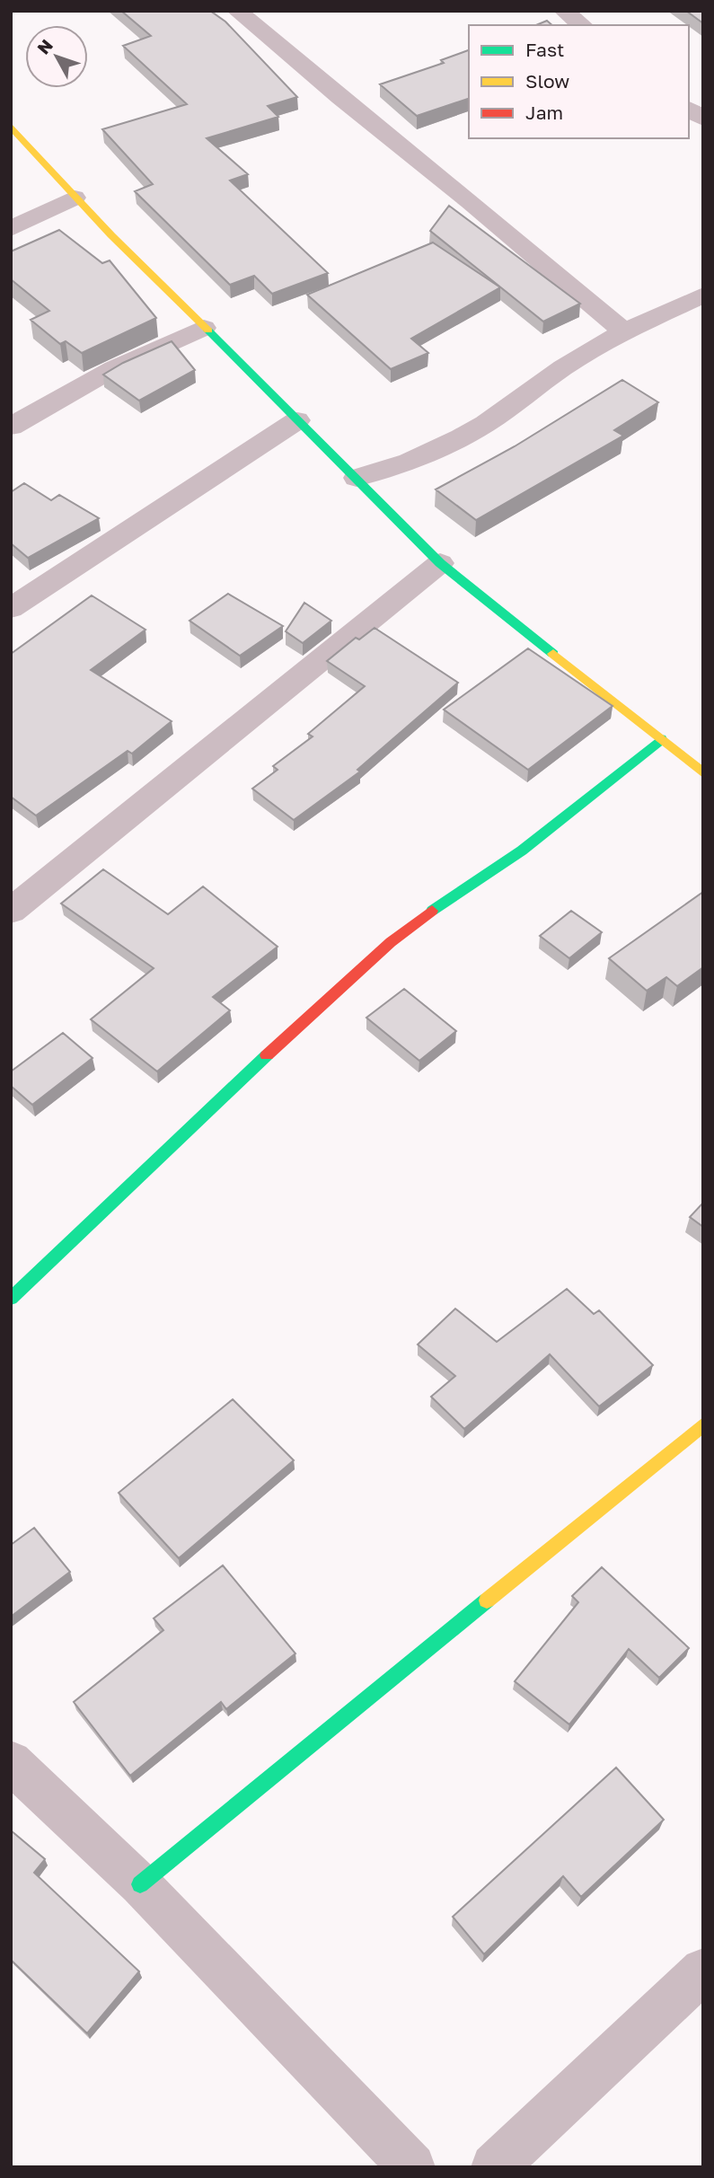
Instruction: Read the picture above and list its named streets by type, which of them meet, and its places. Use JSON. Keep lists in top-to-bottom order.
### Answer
{
  "legend": ["Fast", "Slow", "Jam"],
  "north": "top left"
}
